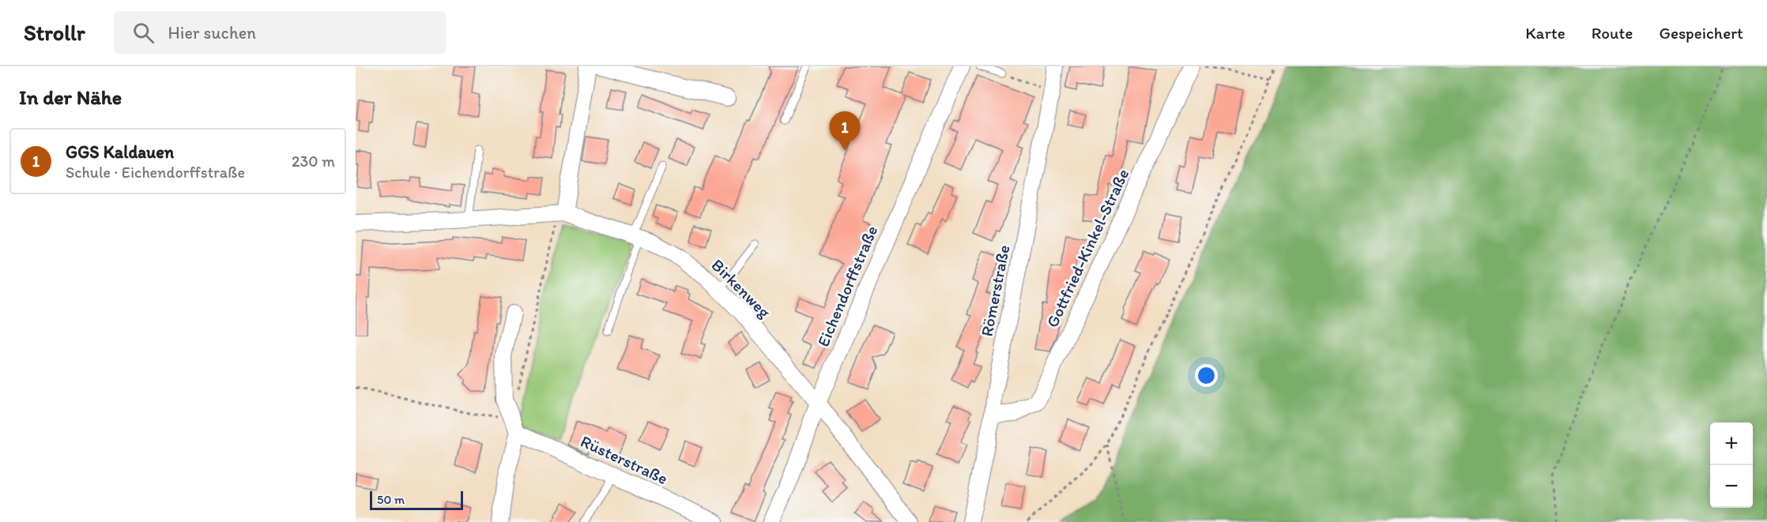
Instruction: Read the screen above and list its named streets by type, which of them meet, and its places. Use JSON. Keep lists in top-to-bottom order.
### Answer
{
  "streets": {
    "street": [
      "Gottfried-Kinkel-Straße",
      "Eichendorffstraße",
      "Birkenweg",
      "Römerstraße",
      "Rüsterstraße"
    ]
  },
  "crossings": [
    ["Gottfried-Kinkel-Straße", "Römerstraße"],
    ["Eichendorffstraße", "Birkenweg"]
  ],
  "scale_bar": "50 m",
  "page": {
    "header": "Strollr",
    "search": "Hier suchen",
    "nav": ["Karte", "Route", "Gespeichert"],
    "heading": "In der Nähe",
    "pins": "1",
    "list": [
      {
        "mark": "1",
        "name": "GGS Kaldauen",
        "note": "Schule · Eichendorffstraße",
        "value": "230 m"
      }
    ],
    "map_buttons": ["+", "−"],
    "scale": "50 m"
  }
}
